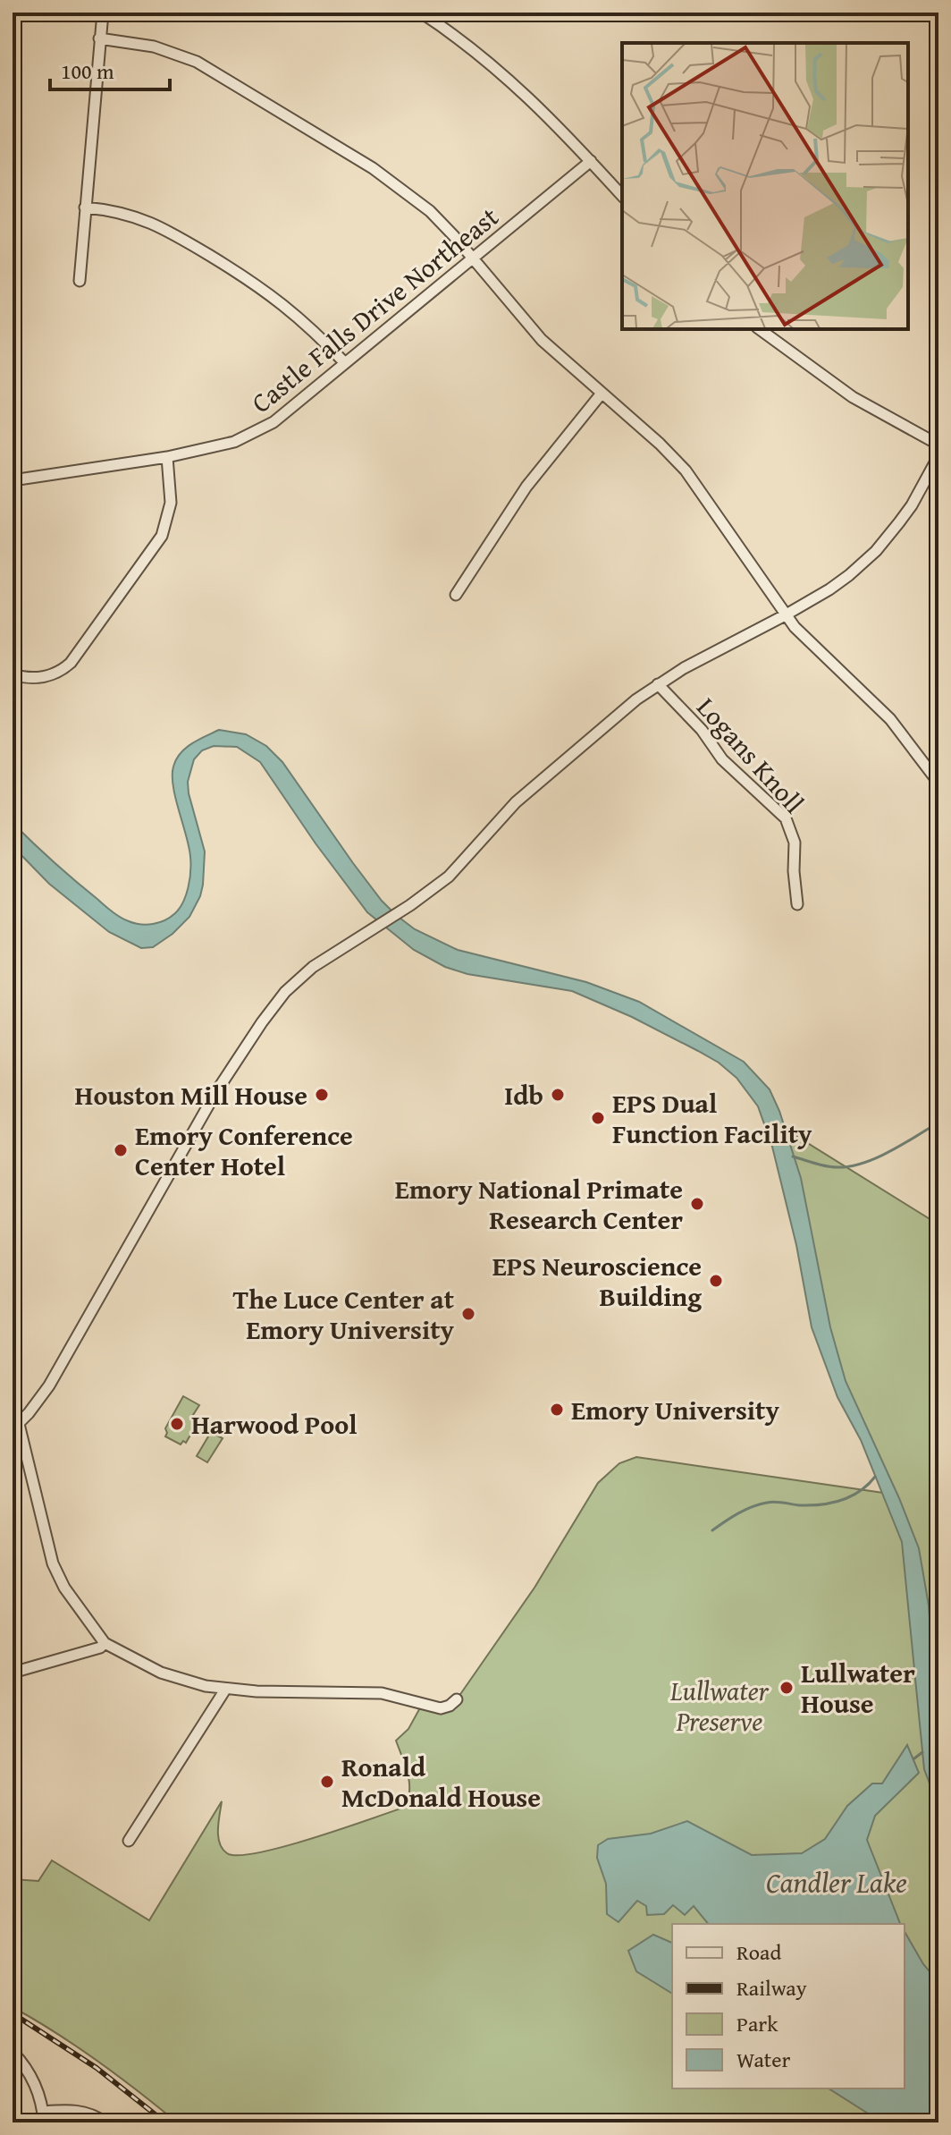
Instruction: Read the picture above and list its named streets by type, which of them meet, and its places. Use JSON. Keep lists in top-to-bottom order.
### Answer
{
  "streets": {
    "street": ["Castle Falls Drive Northeast", "Logans Knoll"]
  },
  "water": ["Candler Lake"],
  "parks": ["Lullwater Preserve"],
  "places": [
    "Houston Mill House",
    "Idb",
    "EPS Dual Function Facility",
    "Emory Conference Center Hotel",
    "Emory National Primate Research Center",
    "EPS Neuroscience Building",
    "The Luce Center at Emory University",
    "Emory University",
    "Harwood Pool",
    "Lullwater House",
    "Ronald McDonald House"
  ],
  "legend": [
    "Road",
    "Railway",
    "Park",
    "Water"
  ],
  "scale_bar": "100 m"
}
